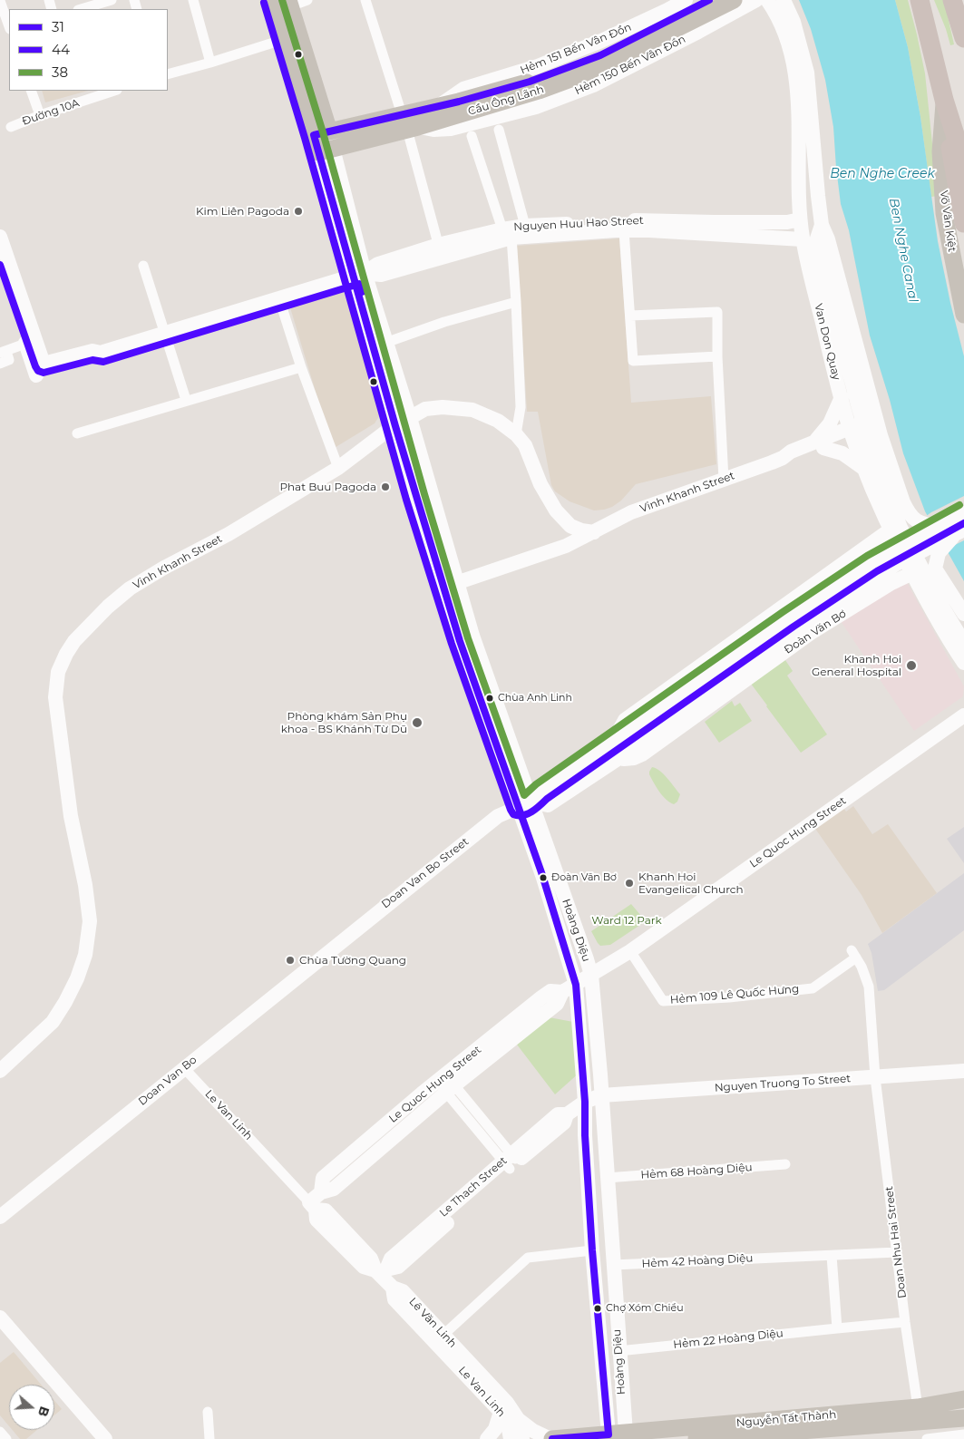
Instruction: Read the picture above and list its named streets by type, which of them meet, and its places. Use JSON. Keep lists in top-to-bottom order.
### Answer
{
  "streets": {
    "highway": ["Võ Văn Kiệt"],
    "main road": [
      "Hẻm 151 Bến Vân Đồn",
      "Hẻm 150 Bến Vân Đồn",
      "Cầu Ông Lãnh",
      "Nguyen Huu Hao Street",
      "Van Don Quay",
      "Vinh Khanh Street",
      "Đoàn Văn Bơ",
      "Le Quoc Hung Street",
      "Doan Van Bo Street",
      "Hoàng Diệu",
      "Doan Van Bo",
      "Nguyen Truong To Street",
      "Le Van Linh",
      "Le Thach Street",
      "Lê Văn Linh",
      "Nguyễn Tất Thành"
    ],
    "street": [
      "Đường 10A",
      "Hẻm 109 Lê Quốc Hưng",
      "Hẻm 68 Hoàng Diệu",
      "Doan Nhu Hai Street",
      "Hẻm 42 Hoàng Diệu",
      "Hẻm 22 Hoàng Diệu"
    ]
  },
  "crossings": [
    ["Hẻm 151 Bến Vân Đồn", "Cầu Ông Lãnh"],
    ["Hẻm 150 Bến Vân Đồn", "Cầu Ông Lãnh"],
    ["Cầu Ông Lãnh", "Hoàng Diệu"],
    ["Nguyen Huu Hao Street", "Van Don Quay"],
    ["Nguyen Huu Hao Street", "Hoàng Diệu"],
    ["Van Don Quay", "Vinh Khanh Street"],
    ["Van Don Quay", "Đoàn Văn Bơ"],
    ["Vinh Khanh Street", "Hoàng Diệu"],
    ["Đoàn Văn Bơ", "Doan Van Bo Street"],
    ["Đoàn Văn Bơ", "Hoàng Diệu"],
    ["Le Quoc Hung Street", "Hoàng Diệu"],
    ["Le Quoc Hung Street", "Hẻm 109 Lê Quốc Hưng"],
    ["Le Quoc Hung Street", "Le Van Linh"],
    ["Le Quoc Hung Street", "Lê Văn Linh"],
    ["Doan Van Bo Street", "Hoàng Diệu"],
    ["Doan Van Bo Street", "Doan Van Bo"],
    ["Doan Van Bo Street", "Le Van Linh"],
    ["Hoàng Diệu", "Nguyen Truong To Street"],
    ["Hoàng Diệu", "Hẻm 68 Hoàng Diệu"],
    ["Hoàng Diệu", "Le Thach Street"],
    ["Hoàng Diệu", "Hẻm 42 Hoàng Diệu"],
    ["Hoàng Diệu", "Hẻm 22 Hoàng Diệu"],
    ["Hoàng Diệu", "Nguyễn Tất Thành"],
    ["Hẻm 109 Lê Quốc Hưng", "Doan Nhu Hai Street"],
    ["Doan Van Bo", "Le Van Linh"],
    ["Nguyen Truong To Street", "Le Thach Street"],
    ["Nguyen Truong To Street", "Doan Nhu Hai Street"],
    ["Le Van Linh", "Lê Văn Linh"],
    ["Le Thach Street", "Lê Văn Linh"],
    ["Doan Nhu Hai Street", "Hẻm 42 Hoàng Diệu"],
    ["Doan Nhu Hai Street", "Hẻm 22 Hoàng Diệu"],
    ["Doan Nhu Hai Street", "Nguyễn Tất Thành"]
  ],
  "water": ["Ben Nghe Creek", "Ben Nghe Canal"],
  "parks": ["Ward 12 Park"],
  "places": [
    "Kim Liên Pagoda",
    "Phat Buu Pagoda",
    "Khanh Hoi General Hospital",
    "Chùa Anh Linh",
    "Phòng khám Sản Phụ khoa - BS Khánh Từ Dũ",
    "Đoàn Văn Bơ",
    "Khanh Hoi Evangelical Church",
    "Chùa Tường Quang",
    "Chợ Xóm Chiều"
  ],
  "lines": ["transit line 31", "transit line 38", "transit line 44"],
  "legend": ["31", "44", "38"],
  "north": "right"
}
